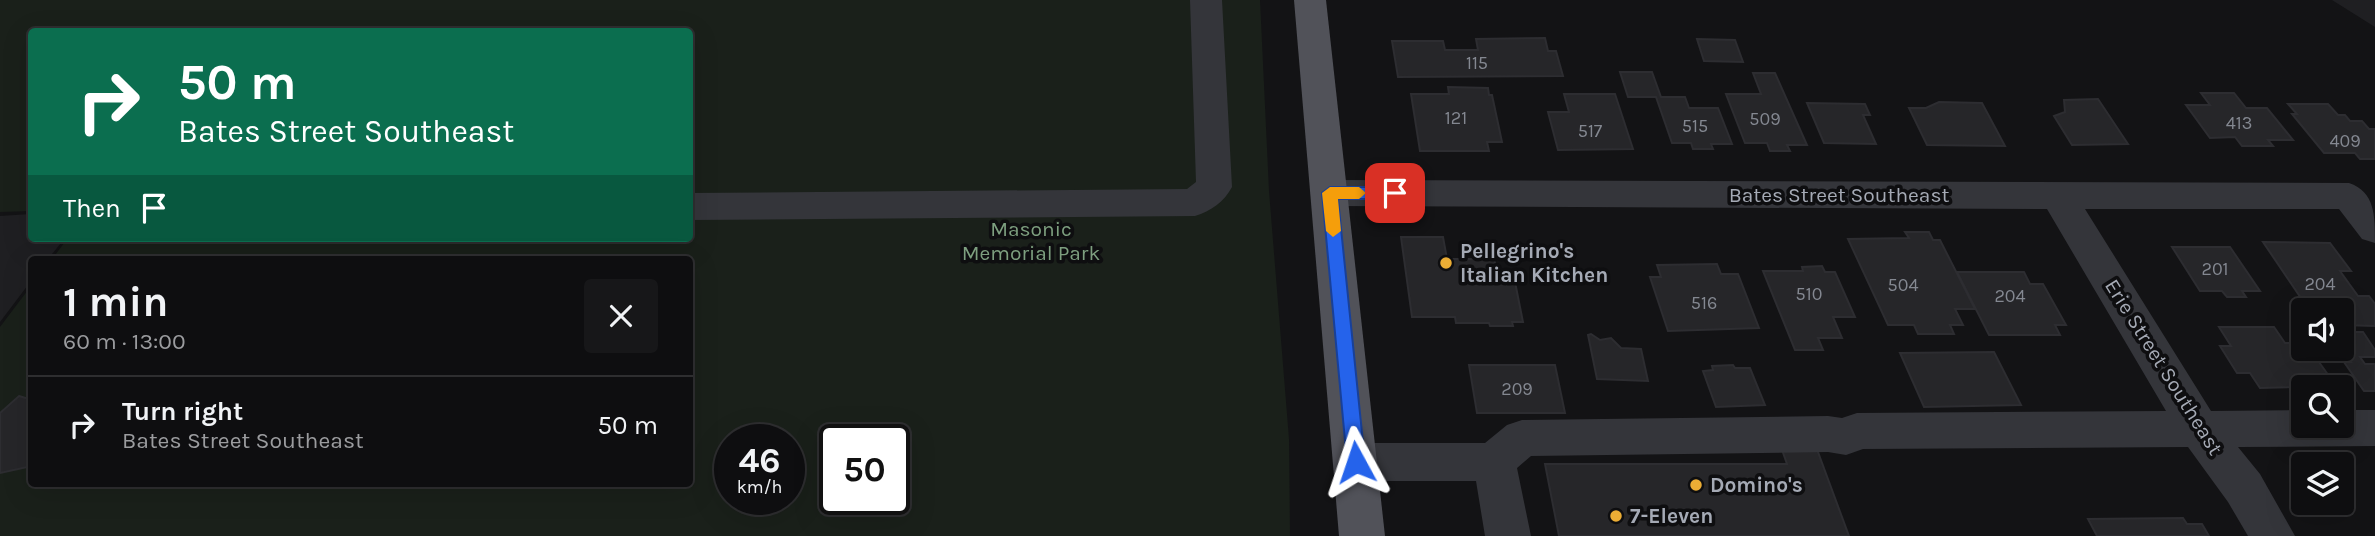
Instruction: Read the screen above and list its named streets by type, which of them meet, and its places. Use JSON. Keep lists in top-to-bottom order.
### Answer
{
  "streets": {
    "street": ["Bates Street Southeast", "Erie Street Southeast"]
  },
  "crossings": [
    ["Bates Street Southeast", "Erie Street Southeast"]
  ],
  "parks": ["Masonic Memorial Park"],
  "places": ["Pellegrino's Italian Kitchen", "Domino's", "7-Eleven"],
  "house_numbers": [
    "115",
    "121",
    "509",
    "413",
    "515",
    "517",
    "409",
    "201",
    "204",
    "504",
    "510",
    "204",
    "516",
    "209"
  ],
  "page": {
    "turn": ["50 m", "Bates Street Southeast"],
    "then": "Then",
    "heading": ["1 min", "60 m · 13:00"],
    "list": [
      {
        "name": "Turn right",
        "note": "Bates Street Southeast",
        "value": "50 m"
      }
    ],
    "speed": "46 km/h",
    "limit": "50"
  }
}
